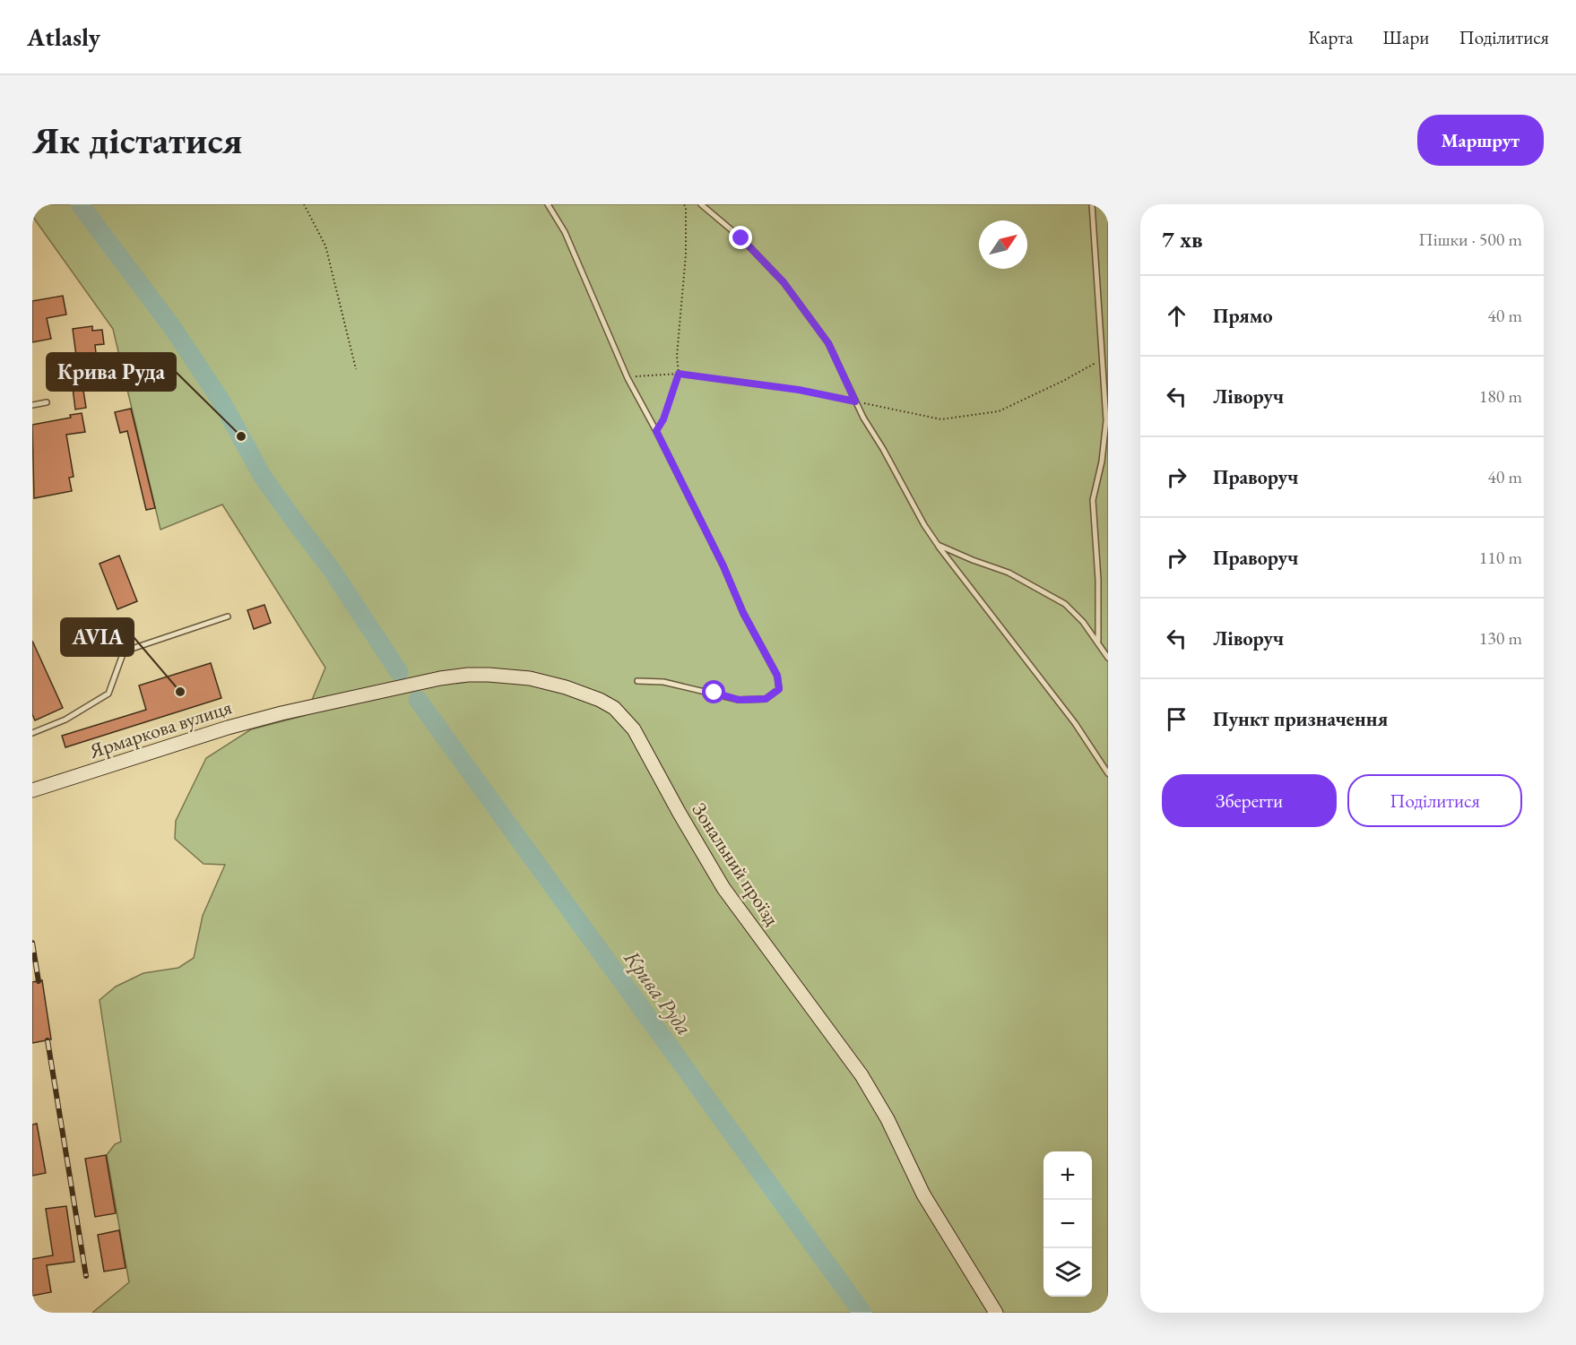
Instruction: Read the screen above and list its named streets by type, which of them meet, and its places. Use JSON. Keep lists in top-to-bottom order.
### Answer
{
  "streets": {
    "street": ["Ярмаркова вулиця", "Зональний проїзд"]
  },
  "crossings": [
    ["Ярмаркова вулиця", "Зональний проїзд"]
  ],
  "water": ["Крива Руда"],
  "places": ["Крива Руда", "AVIA"],
  "north": "top right",
  "page": {
    "header": "Atlasly",
    "nav": ["Карта", "Шари", "Поділитися"],
    "buttons": [
      "Маршрут",
      ["Зберегти", "Поділитися"]
    ],
    "title": "Як дістатися",
    "heading": ["7 хв", "Пішки · 500 m"],
    "list": [
      ["Прямо", "40 m"],
      ["Ліворуч", "180 m"],
      ["Праворуч", "40 m"],
      ["Праворуч", "110 m"],
      ["Ліворуч", "130 m"],
      "Пункт призначення"
    ],
    "map_buttons": ["+", "−"]
  }
}
